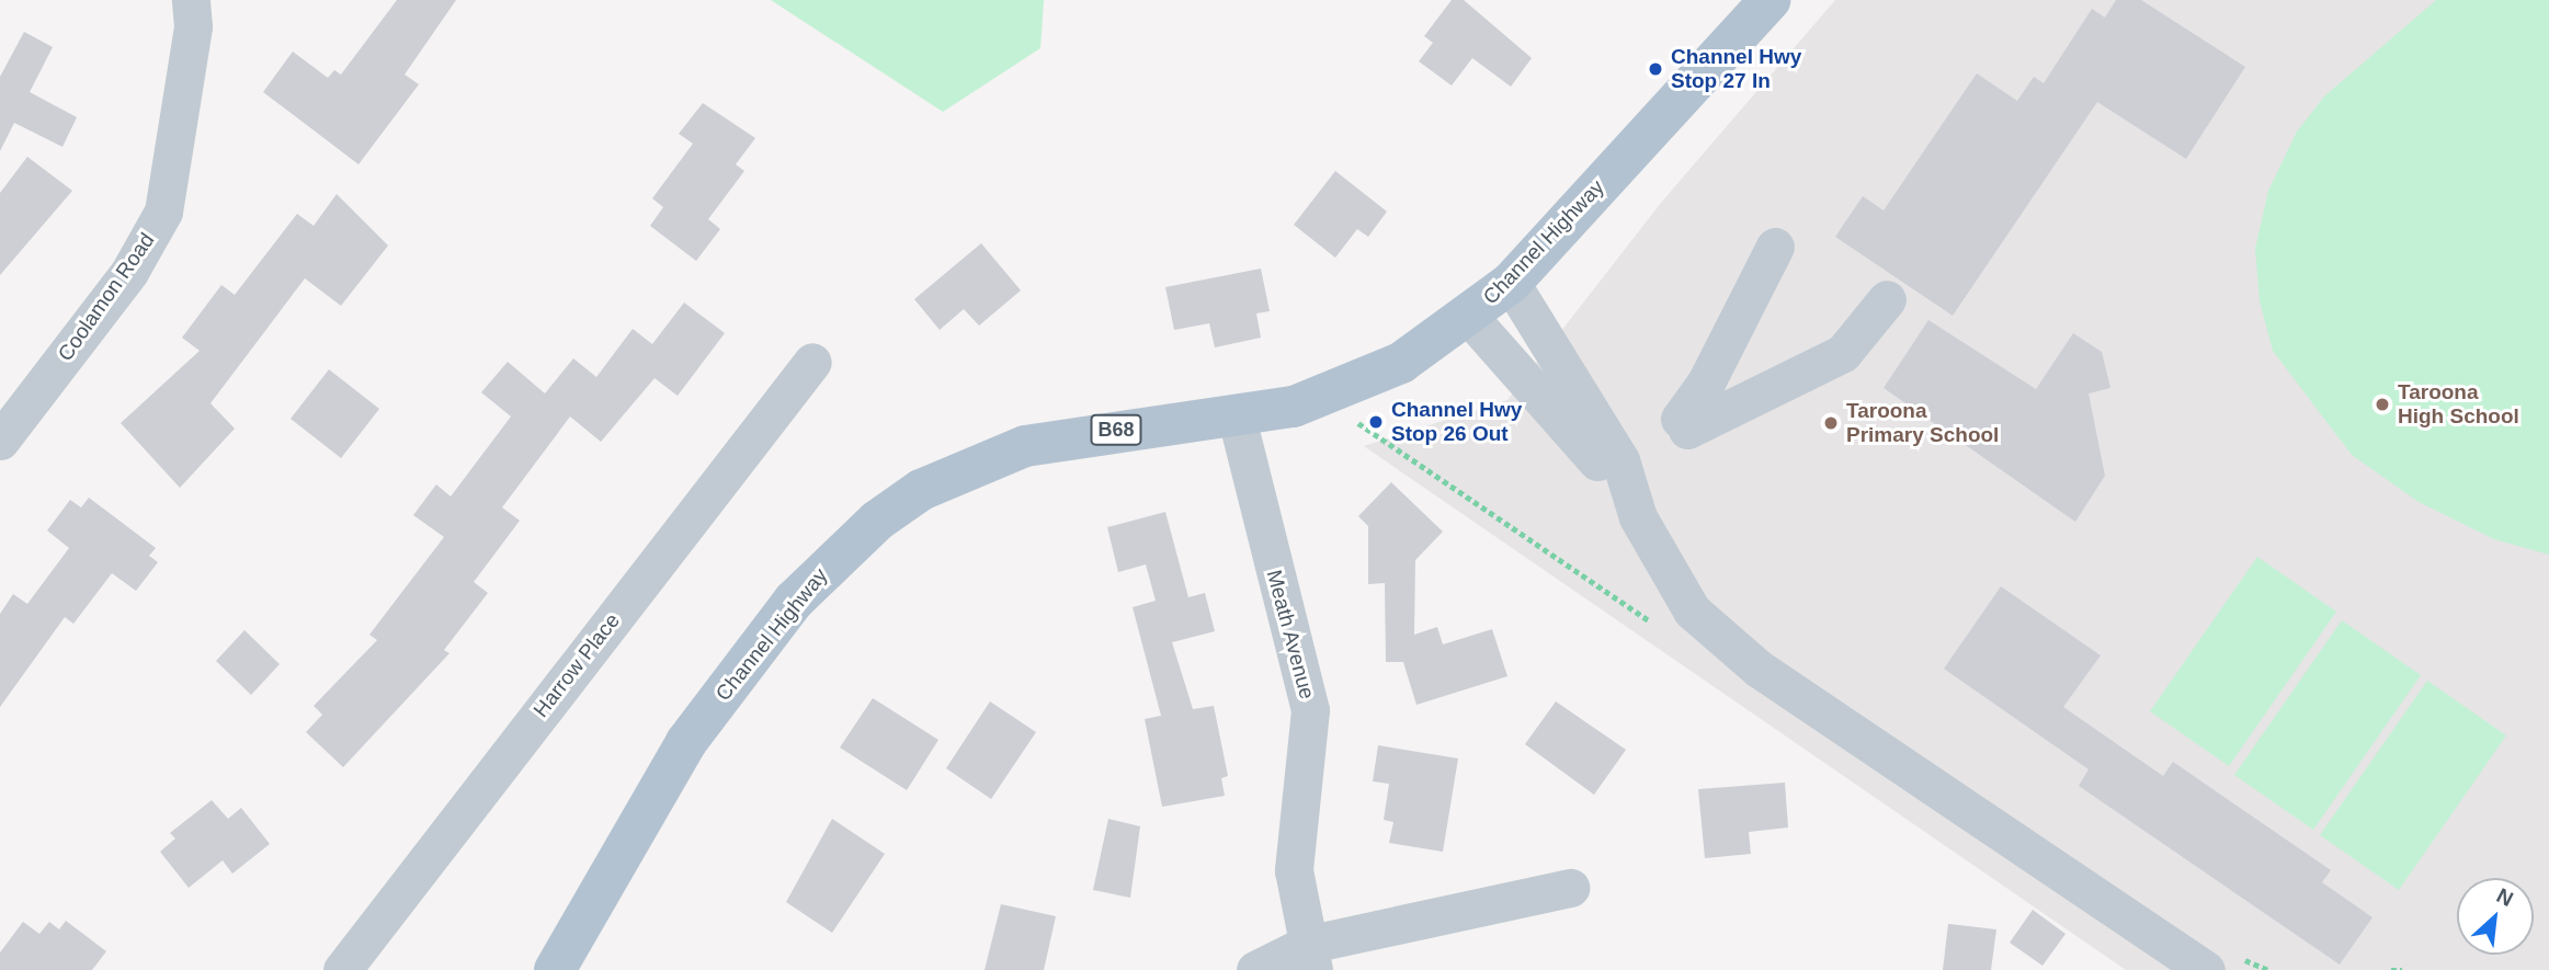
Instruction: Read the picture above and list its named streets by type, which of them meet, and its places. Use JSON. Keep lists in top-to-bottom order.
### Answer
{
  "streets": {
    "main road": ["Channel Highway", "B68"],
    "street": ["Coolamon Road", "Meath Avenue", "Harrow Place"]
  },
  "crossings": [
    ["Channel Highway", "Meath Avenue"]
  ],
  "places": [
    "Channel Hwy Stop 27 In",
    "Taroona High School",
    "Channel Hwy Stop 26 Out",
    "Taroona Primary School"
  ],
  "north": "top right"
}
